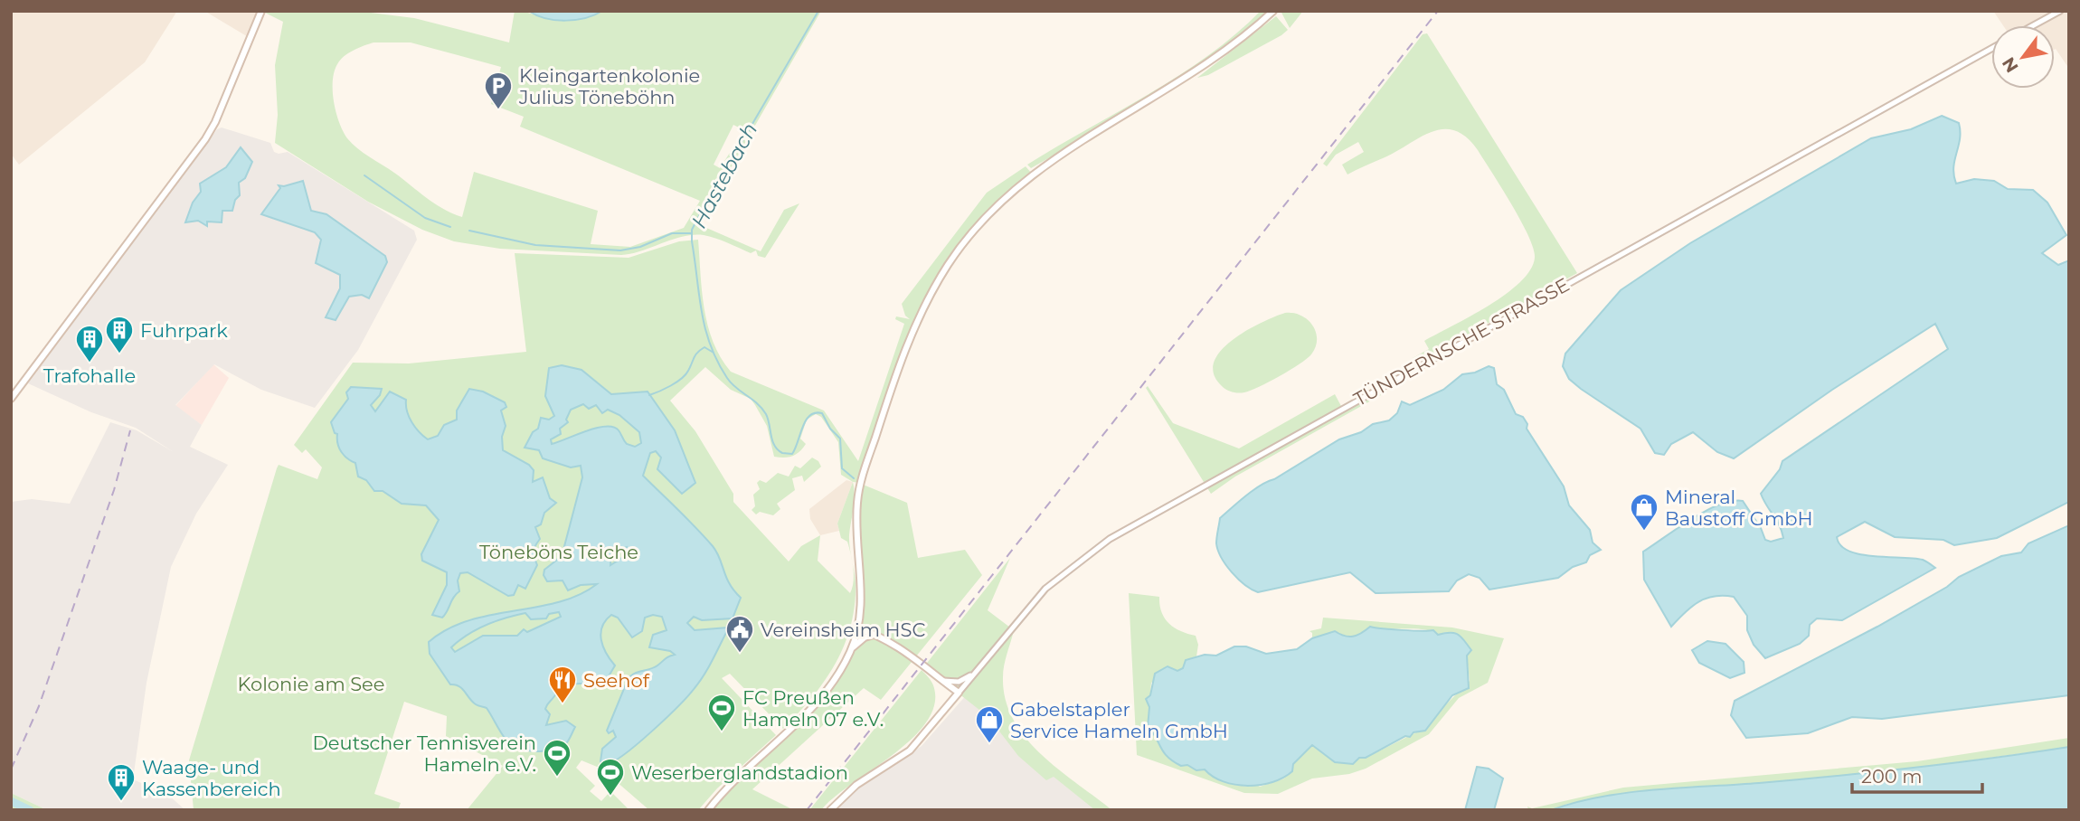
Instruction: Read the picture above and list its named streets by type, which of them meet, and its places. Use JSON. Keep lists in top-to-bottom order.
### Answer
{
  "streets": {
    "street": ["TÜNDERNSCHE STRASSE"]
  },
  "water": ["Hastebach"],
  "parks": ["Töneböns Teiche", "Kolonie am See"],
  "places": {
    "parking": ["Kleingartenkolonie Julius Töneböhn"],
    "building": ["Fuhrpark", "Trafohalle", "Waage- und Kassenbereich"],
    "shop": ["Mineral Baustoff GmbH", "Gabelstapler Service Hameln GmbH"],
    "public building": ["Vereinsheim HSC"],
    "restaurant": ["Seehof"],
    "sports": ["FC Preußen Hameln 07 e.V.", "Deutscher Tennisverein Hameln e.V.", "Weserberglandstadion"]
  },
  "scale_bar": "200 m",
  "north": "bottom left"
}
